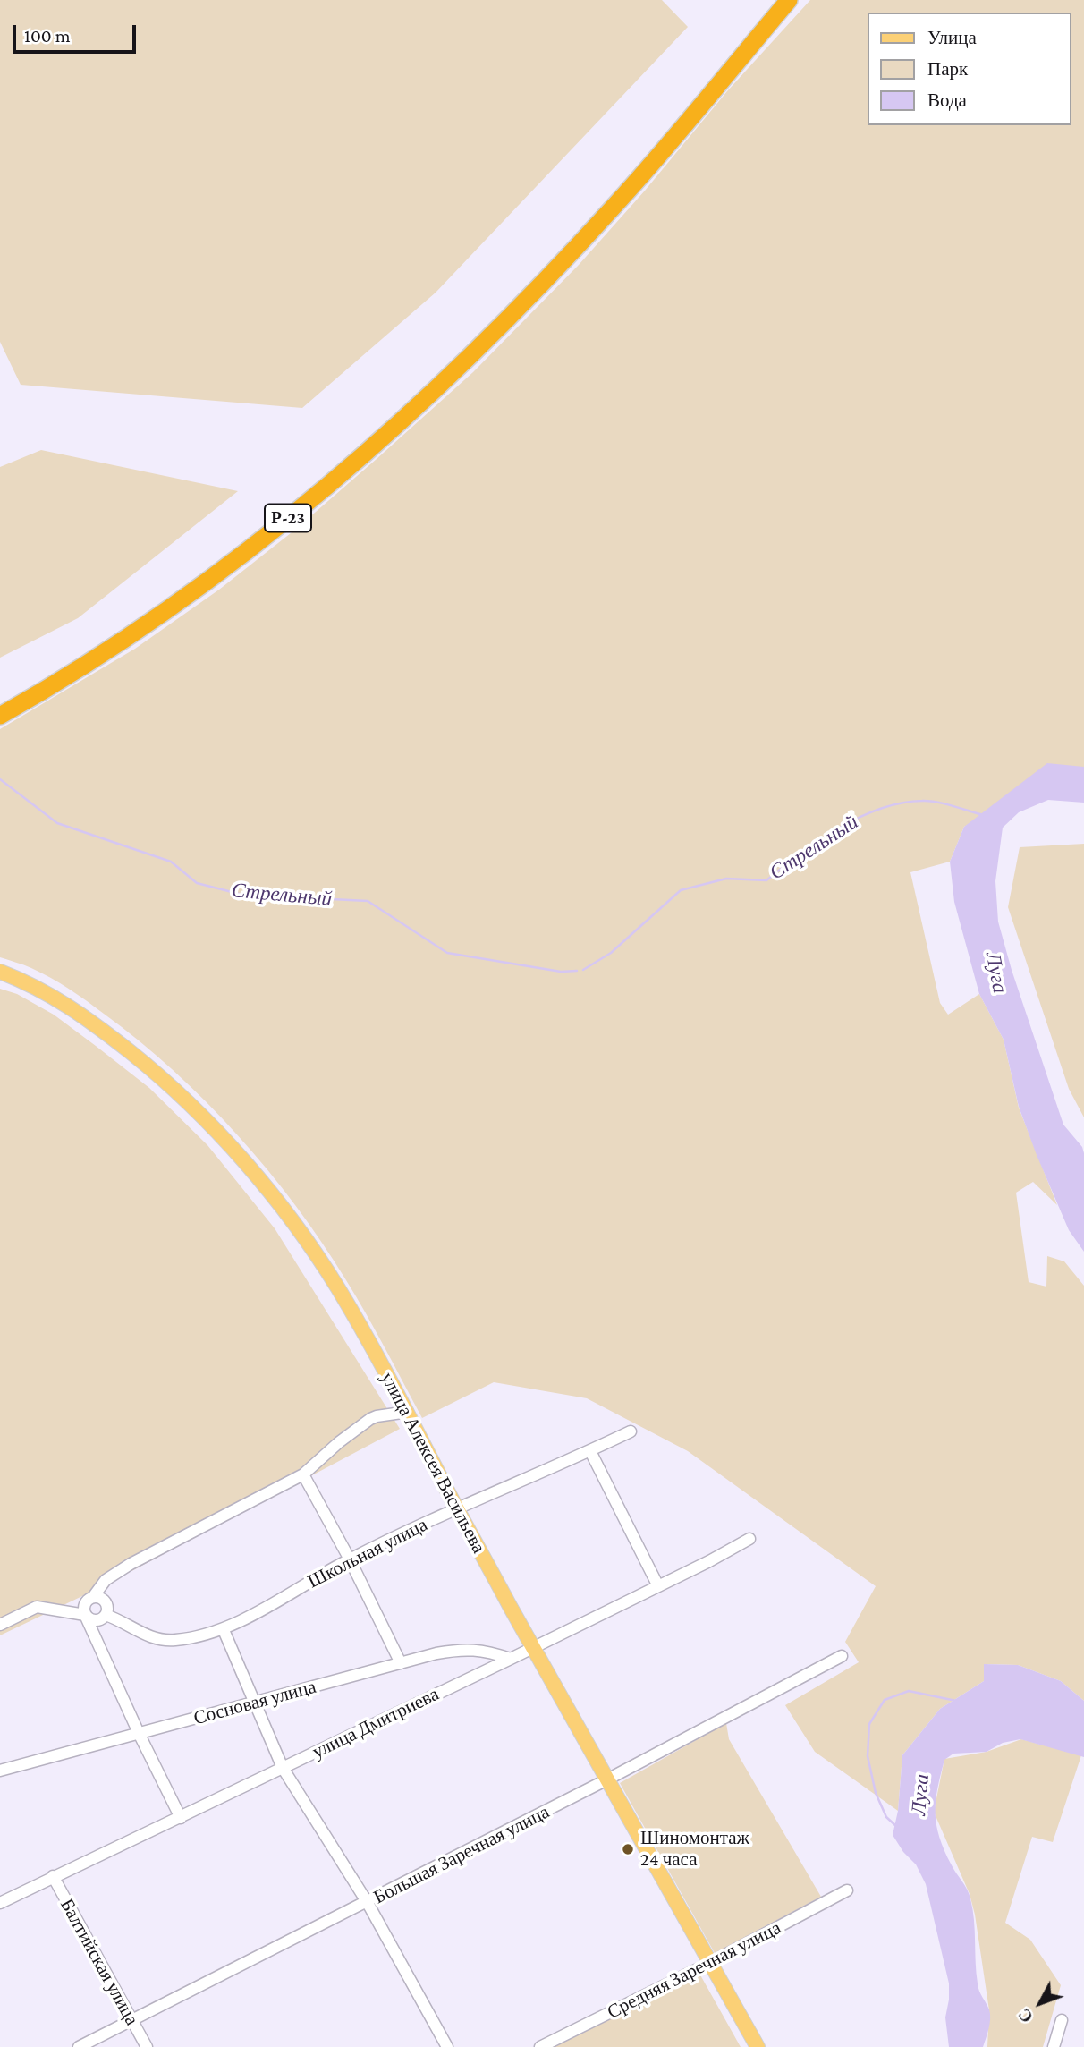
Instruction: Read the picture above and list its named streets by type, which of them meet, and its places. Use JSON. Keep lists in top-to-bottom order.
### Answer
{
  "streets": {
    "highway": ["Р-23"],
    "main road": ["улица Алексея Васильева"],
    "street": [
      "Школьная улица",
      "Сосновая улица",
      "улица Дмитриева",
      "Большая Заречная улица",
      "Балтийская улица",
      "Средняя Заречная улица"
    ]
  },
  "crossings": [
    ["улица Алексея Васильева", "Школьная улица"],
    ["улица Алексея Васильева", "улица Дмитриева"],
    ["улица Алексея Васильева", "Большая Заречная улица"],
    ["улица Алексея Васильева", "Средняя Заречная улица"],
    ["Сосновая улица", "улица Дмитриева"],
    ["улица Дмитриева", "Балтийская улица"],
    ["Большая Заречная улица", "Балтийская улица"]
  ],
  "water": ["Стрельный", "Луга"],
  "places": ["Шиномонтаж 24 часа"],
  "legend": ["Улица", "Парк", "Вода"],
  "scale_bar": "100 m",
  "north": "bottom left"
}
